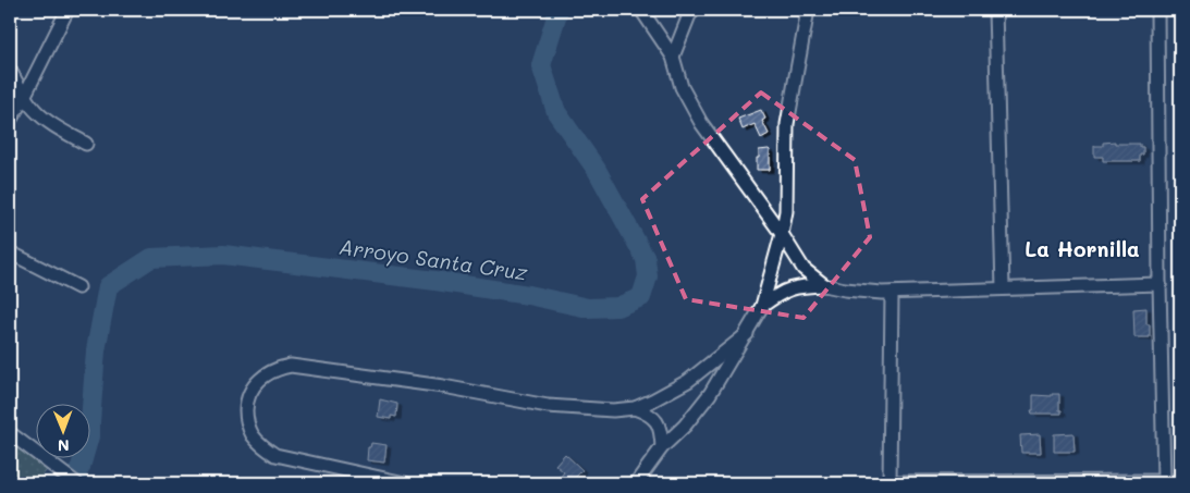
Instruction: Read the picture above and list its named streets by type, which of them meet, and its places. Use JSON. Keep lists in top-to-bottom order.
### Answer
{
  "districts": ["La Hornilla"],
  "water": ["Arroyo Santa Cruz"],
  "north": "bottom"
}
